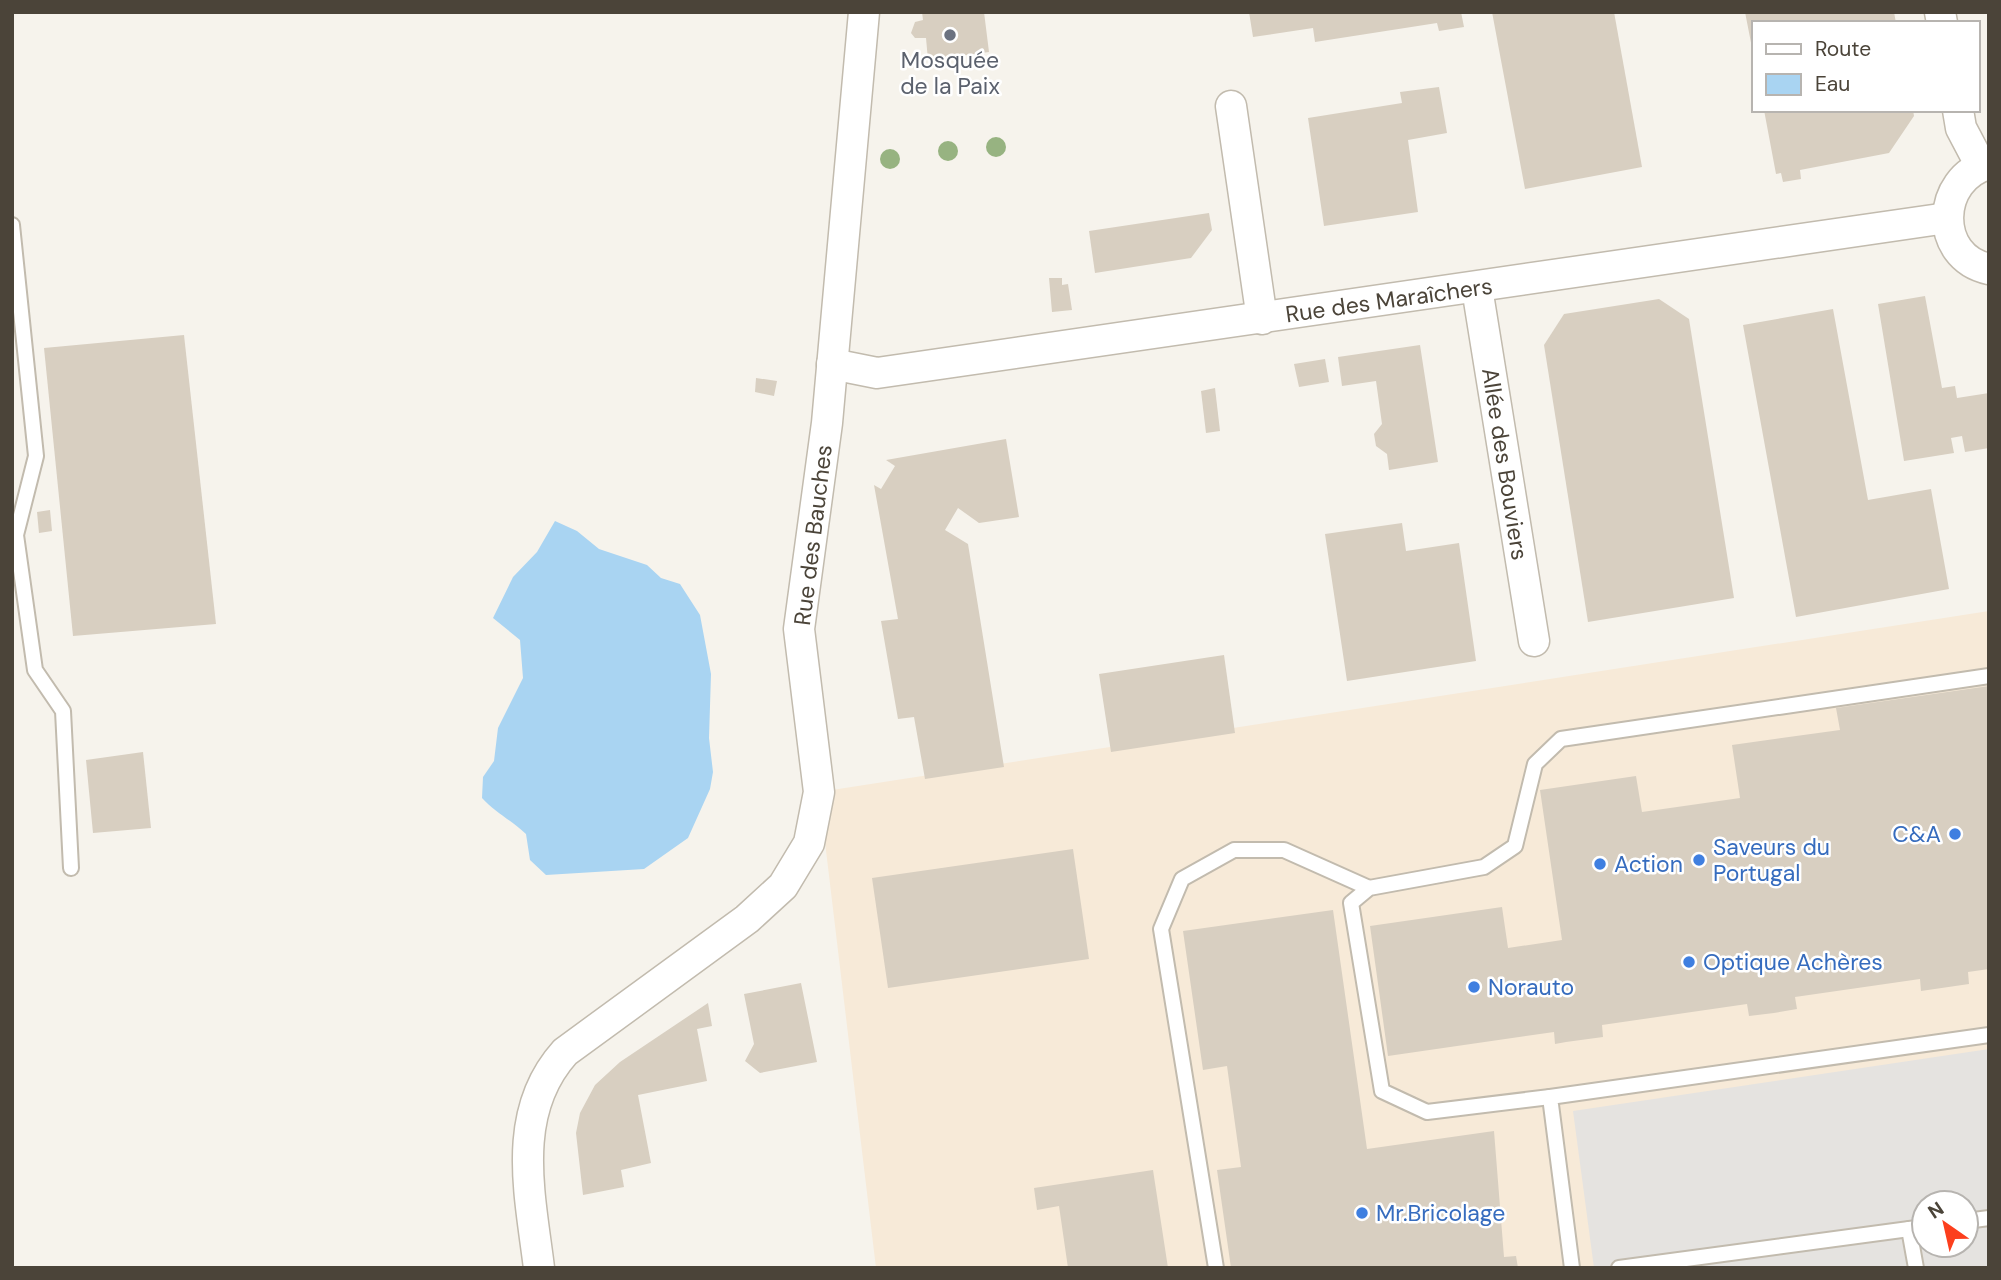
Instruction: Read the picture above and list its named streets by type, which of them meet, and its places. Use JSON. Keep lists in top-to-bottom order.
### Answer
{
  "streets": {
    "street": ["Rue des Maraîchers", "Allée des Bouviers", "Rue des Bauches"]
  },
  "crossings": [
    ["Rue des Maraîchers", "Allée des Bouviers"],
    ["Rue des Maraîchers", "Rue des Bauches"]
  ],
  "places": [
    "Mosquée de la Paix",
    "C&A",
    "Saveurs du Portugal",
    "Action",
    "Optique Achères",
    "Norauto",
    "Mr.Bricolage"
  ],
  "legend": ["Route", "Eau"],
  "north": "top left"
}
